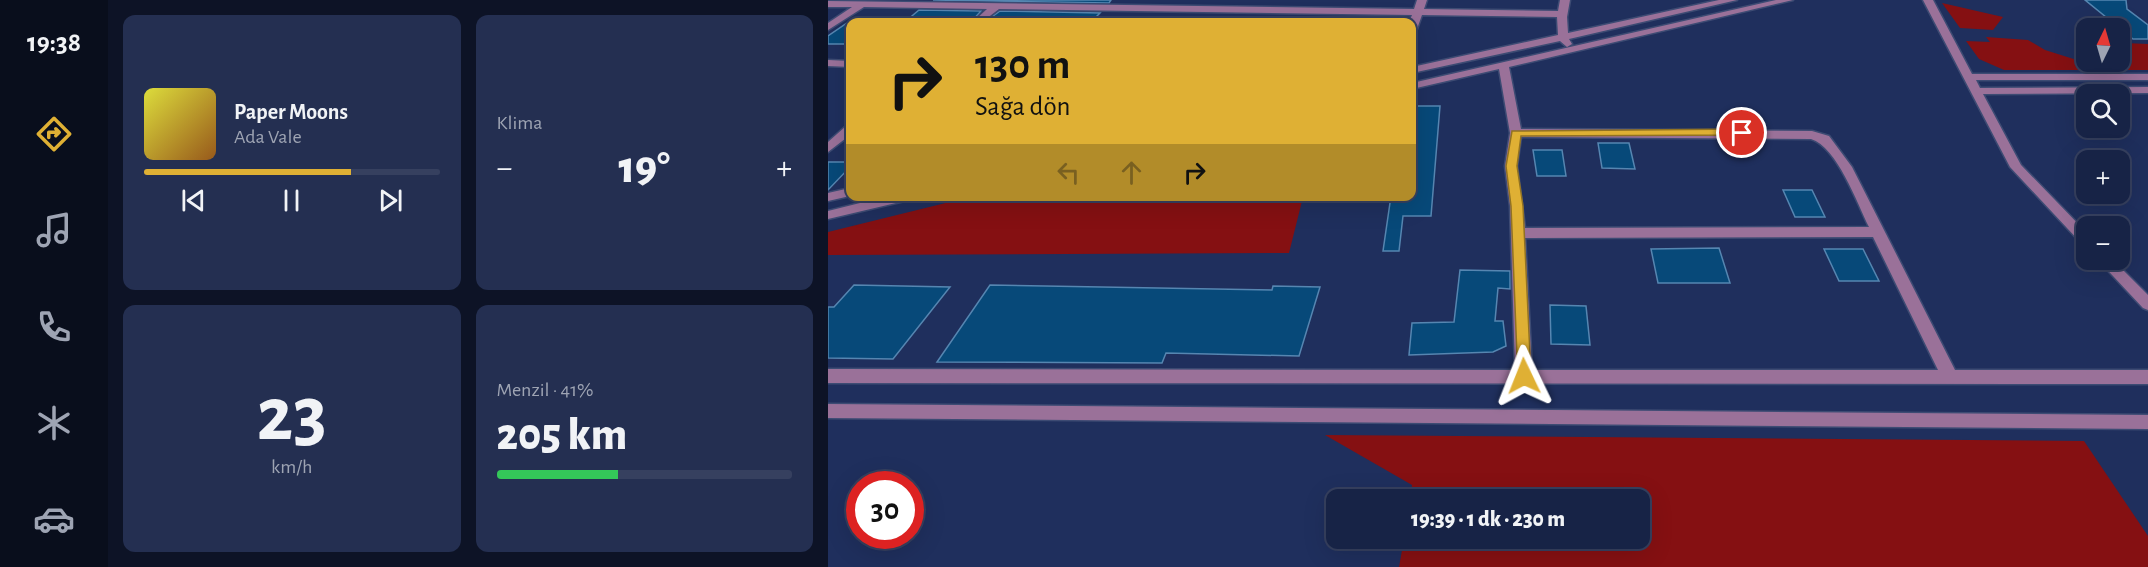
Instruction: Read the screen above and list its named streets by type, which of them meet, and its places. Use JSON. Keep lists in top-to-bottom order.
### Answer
{
  "north": "top",
  "page": {
    "tabs": "19:38",
    "tile": [
      "Klima",
      ["23", "km/h"],
      ["Menzil · 41%", "205 km"]
    ],
    "map_buttons": ["+", "−"],
    "turn": ["130 m", "Sağa dön"],
    "song": ["Paper Moons", "Ada Vale"],
    "heat": ["−", "19°", "+"],
    "limit": "30",
    "trip": "19:39 · 1 dk · 230 m"
  }
}
